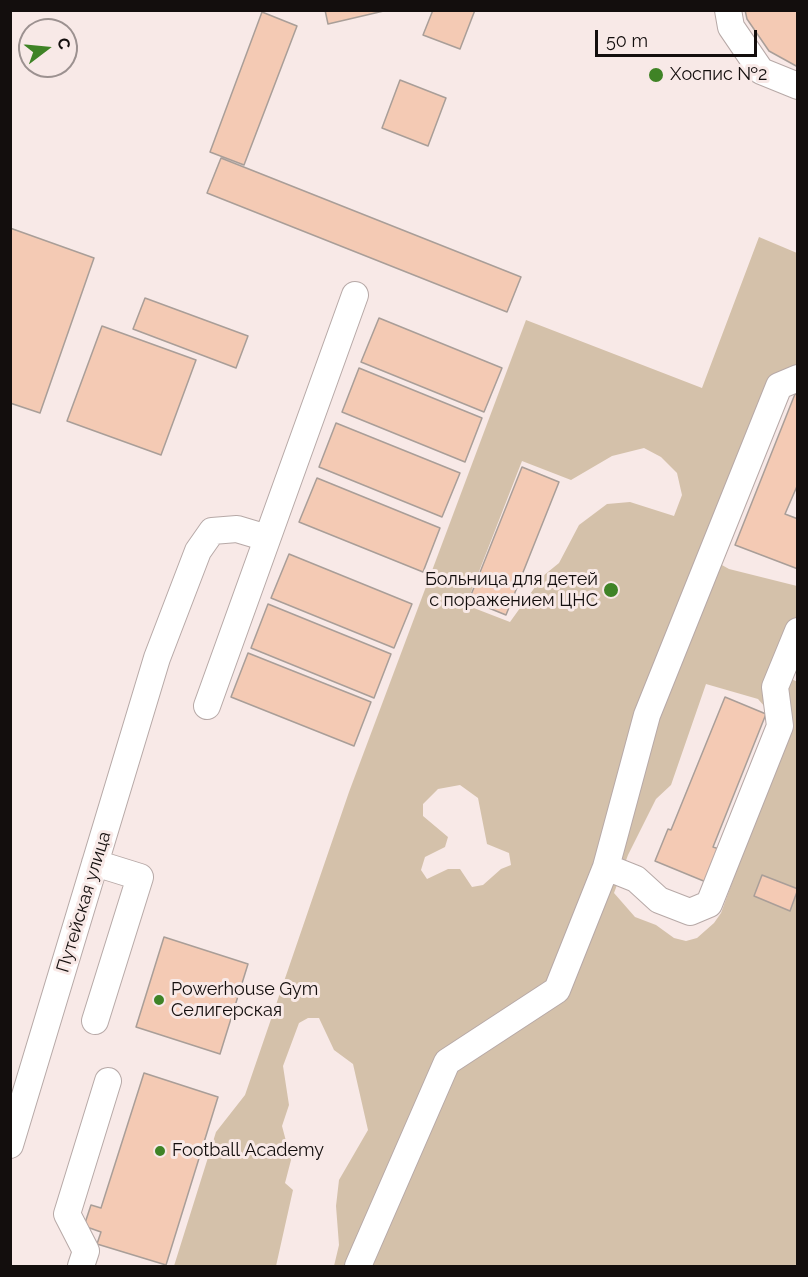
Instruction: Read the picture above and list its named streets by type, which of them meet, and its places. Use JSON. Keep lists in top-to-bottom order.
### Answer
{
  "streets": {
    "street": ["Путейская улица"]
  },
  "places": [
    "Хоспис №2",
    "Больница для детей с поражением ЦНС",
    "Powerhouse Gym Селигерская",
    "Football Academy"
  ],
  "scale_bar": "50 m",
  "north": "right"
}
